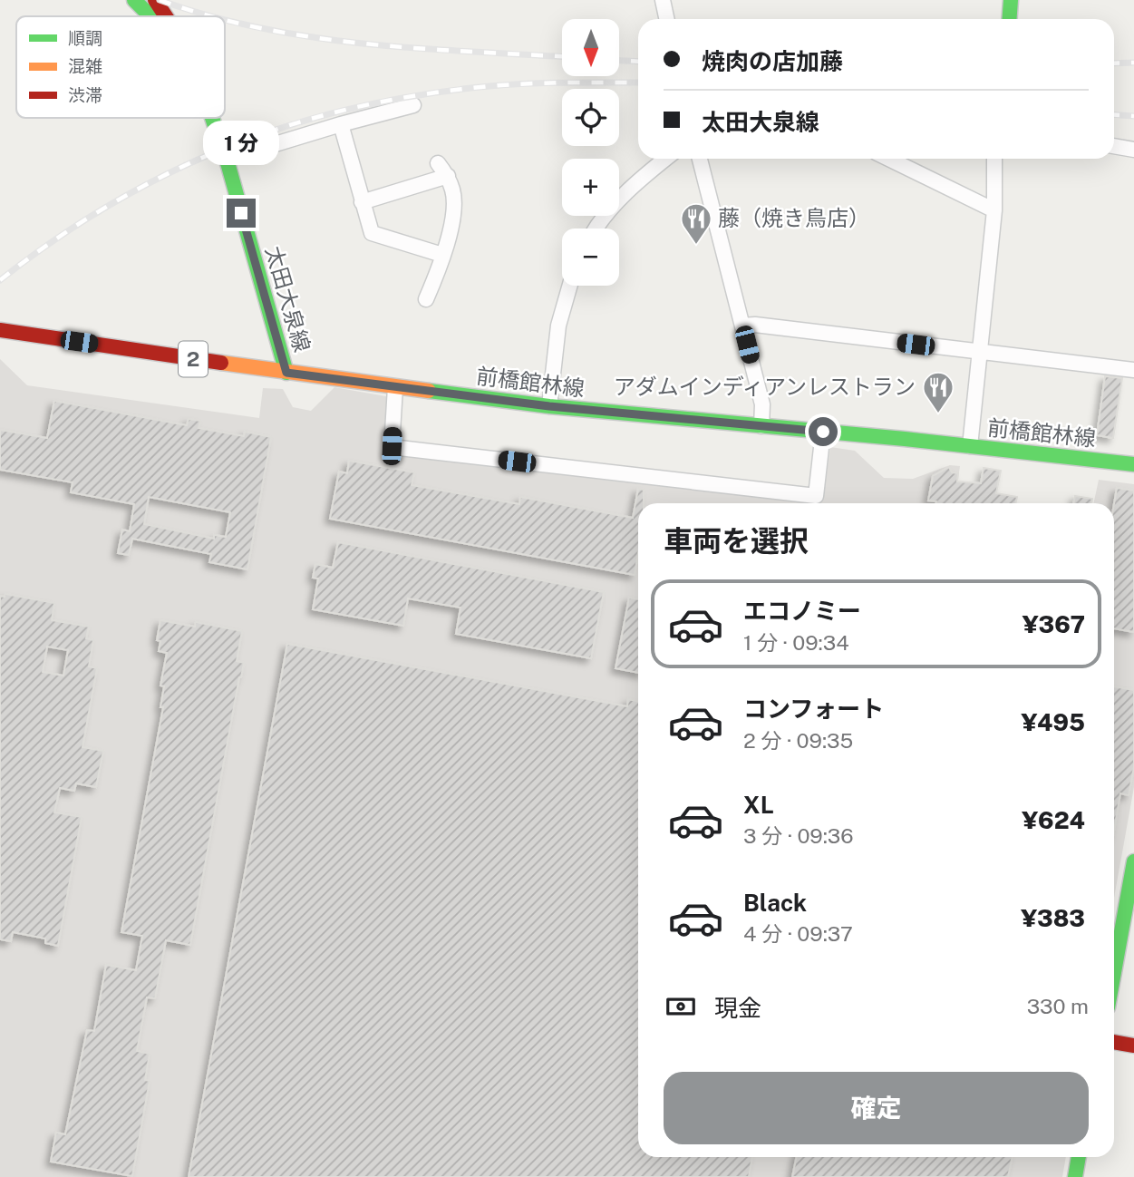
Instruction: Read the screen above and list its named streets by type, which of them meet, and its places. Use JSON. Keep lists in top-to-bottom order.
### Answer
{
  "streets": {
    "main road": ["太田大泉線", "2", "前橋館林線"]
  },
  "crossings": [
    ["太田大泉線", "前橋館林線"]
  ],
  "places": {
    "restaurant": ["藤（焼き鳥店）", "アダムインディアンレストラン"]
  },
  "legend": ["順調", "混雑", "渋滞"],
  "north": "bottom",
  "page": {
    "map_buttons": ["+", "−"],
    "banner": ["焼肉の店加藤", "太田大泉線"],
    "bubble": "1 分",
    "heading": "車両を選択",
    "list": [
      {
        "name": "エコノミー",
        "note": "1 分 · 09:34",
        "value": "¥367"
      },
      {
        "name": "コンフォート",
        "note": "2 分 · 09:35",
        "value": "¥495"
      },
      {
        "name": "XL",
        "note": "3 分 · 09:36",
        "value": "¥624"
      },
      {
        "name": "Black",
        "note": "4 分 · 09:37",
        "value": "¥383"
      }
    ],
    "pay": ["現金", "330 m"],
    "buttons": "確定"
  }
}
